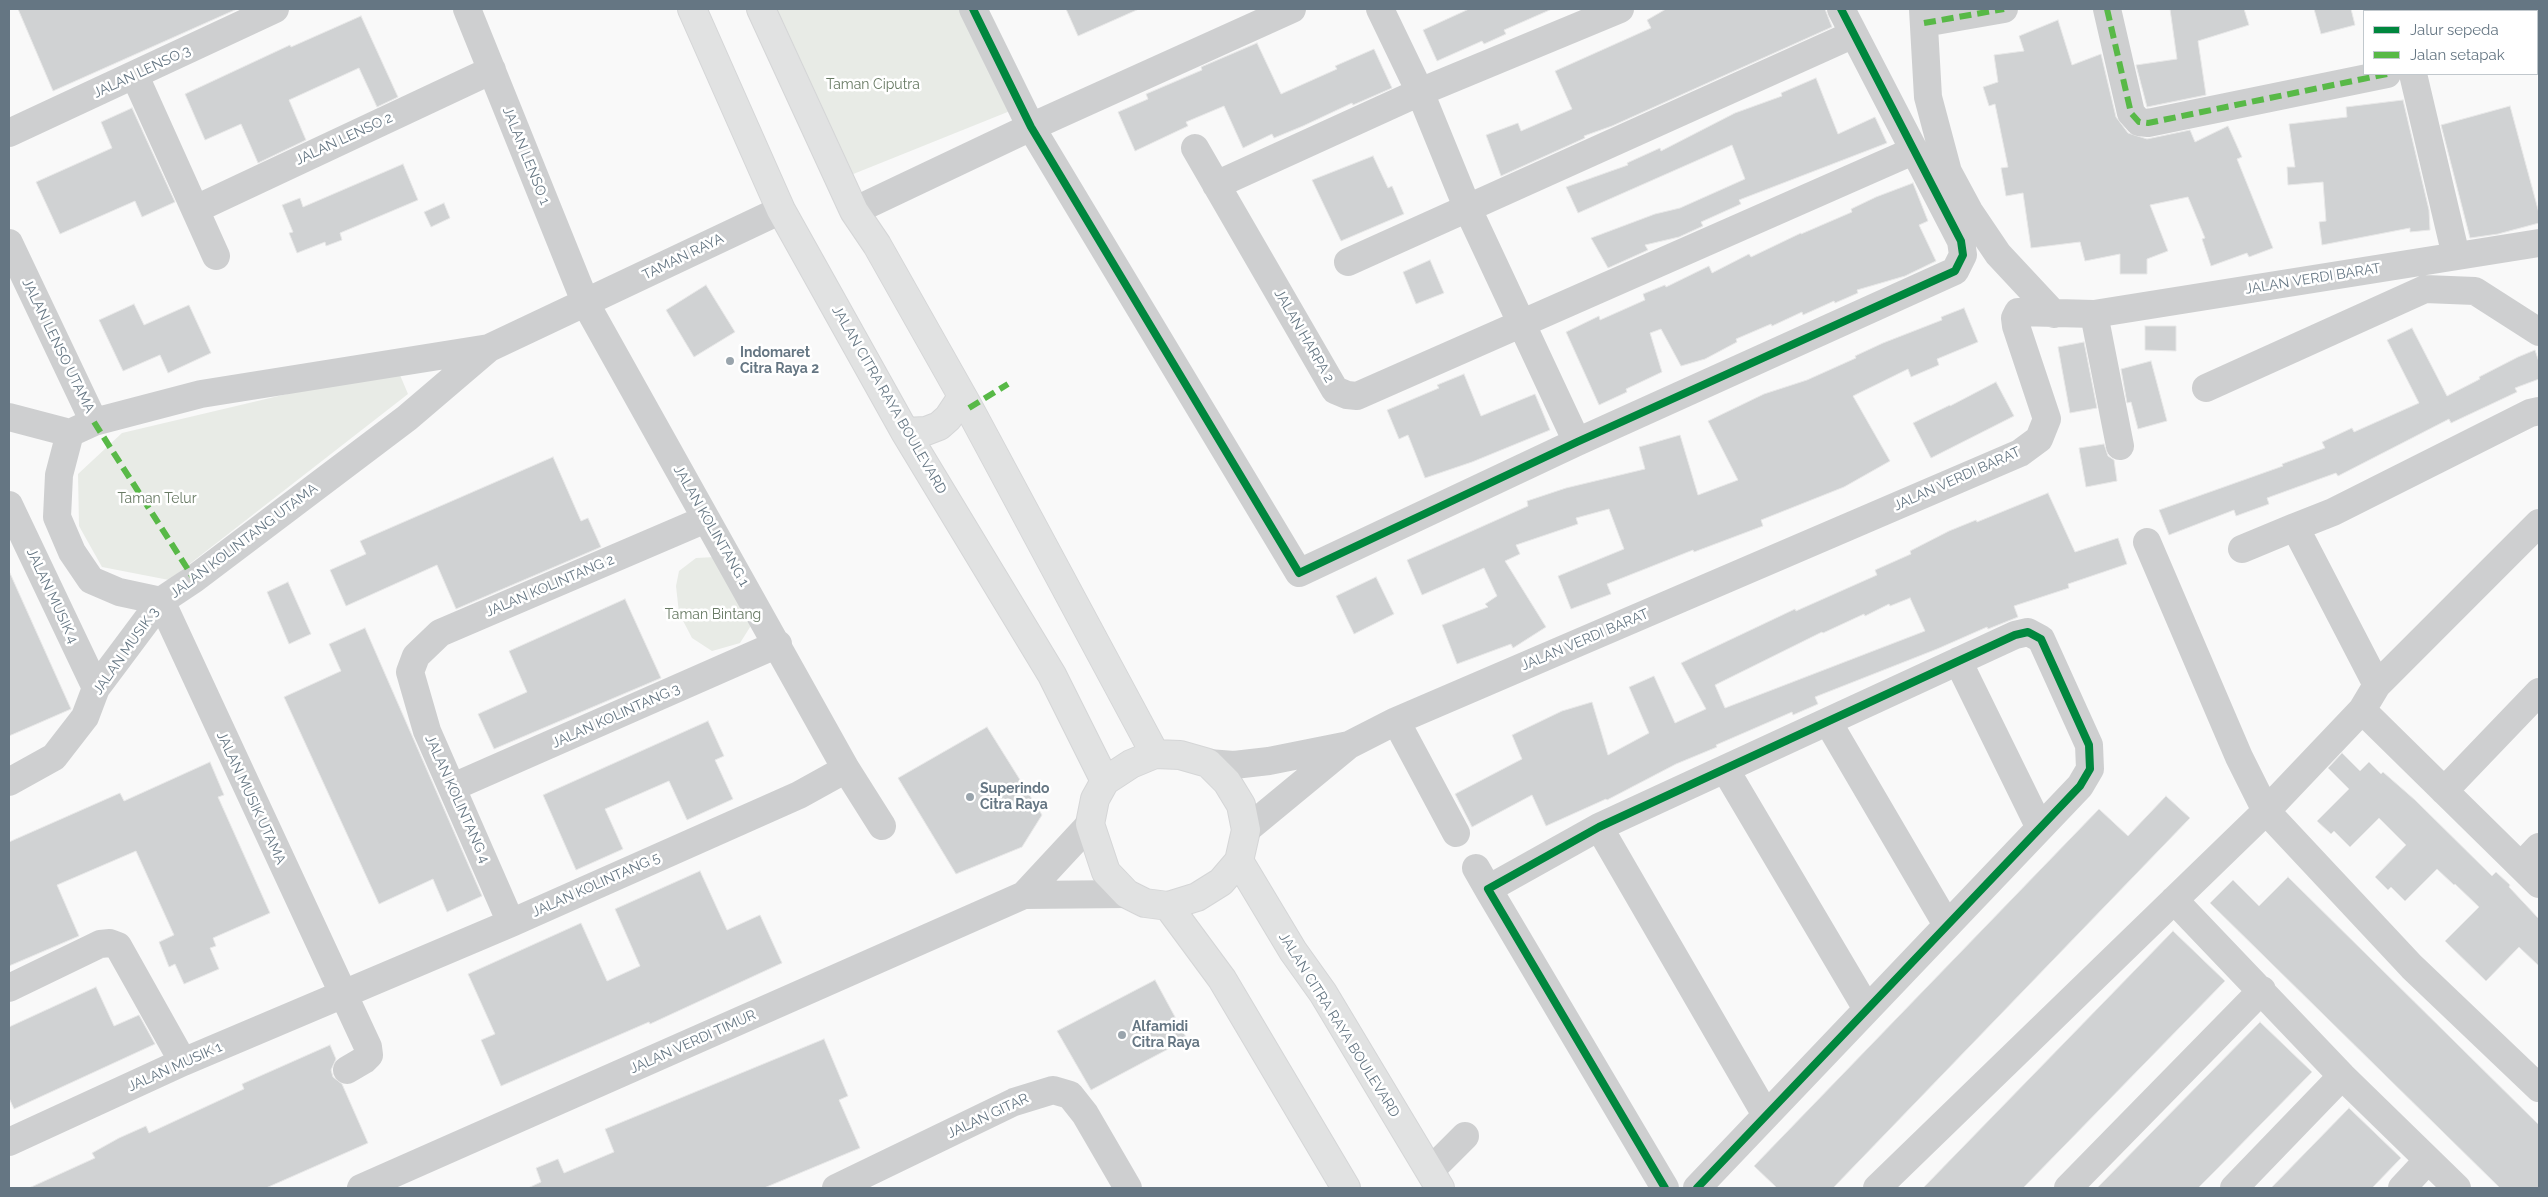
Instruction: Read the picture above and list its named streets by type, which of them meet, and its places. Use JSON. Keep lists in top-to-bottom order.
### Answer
{
  "streets": {
    "main road": ["JALAN CITRA RAYA BOULEVARD"],
    "street": [
      "JALAN LENSO 3",
      "JALAN LENSO 2",
      "JALAN LENSO 1",
      "TAMAN RAYA",
      "JALAN VERDI BARAT",
      "JALAN HARPA 2",
      "JALAN LENSO UTAMA",
      "JALAN KOLINTANG 1",
      "JALAN KOLINTANG UTAMA",
      "JALAN KOLINTANG 2",
      "JALAN MUSIK 4",
      "JALAN MUSIK 3",
      "JALAN KOLINTANG 3",
      "JALAN MUSIK UTAMA",
      "JALAN KOLINTANG 4",
      "JALAN KOLINTANG 5",
      "JALAN VERDI TIMUR",
      "JALAN MUSIK 1",
      "JALAN GITAR"
    ]
  },
  "crossings": [
    ["JALAN LENSO 2", "JALAN LENSO 1"],
    ["JALAN LENSO 1", "TAMAN RAYA"],
    ["JALAN LENSO 1", "JALAN KOLINTANG 1"],
    ["JALAN LENSO 1", "JALAN KOLINTANG UTAMA"],
    ["TAMAN RAYA", "JALAN CITRA RAYA BOULEVARD"],
    ["TAMAN RAYA", "JALAN KOLINTANG 1"],
    ["TAMAN RAYA", "JALAN KOLINTANG UTAMA"],
    ["JALAN VERDI BARAT", "JALAN CITRA RAYA BOULEVARD"],
    ["JALAN VERDI BARAT", "JALAN VERDI TIMUR"],
    ["JALAN LENSO UTAMA", "JALAN KOLINTANG UTAMA"],
    ["JALAN CITRA RAYA BOULEVARD", "JALAN VERDI TIMUR"],
    ["JALAN KOLINTANG 1", "JALAN KOLINTANG UTAMA"],
    ["JALAN KOLINTANG 1", "JALAN KOLINTANG 2"],
    ["JALAN KOLINTANG 1", "JALAN KOLINTANG 3"],
    ["JALAN KOLINTANG 1", "JALAN KOLINTANG 5"],
    ["JALAN KOLINTANG UTAMA", "JALAN MUSIK 3"],
    ["JALAN KOLINTANG UTAMA", "JALAN MUSIK UTAMA"],
    ["JALAN KOLINTANG 2", "JALAN KOLINTANG 4"],
    ["JALAN MUSIK 4", "JALAN MUSIK 3"],
    ["JALAN MUSIK 3", "JALAN MUSIK UTAMA"],
    ["JALAN KOLINTANG 3", "JALAN KOLINTANG 4"],
    ["JALAN MUSIK UTAMA", "JALAN KOLINTANG 5"],
    ["JALAN MUSIK UTAMA", "JALAN MUSIK 1"],
    ["JALAN KOLINTANG 4", "JALAN KOLINTANG 5"],
    ["JALAN KOLINTANG 5", "JALAN MUSIK 1"]
  ],
  "parks": ["Taman Ciputra", "Taman Telur", "Taman Bintang"],
  "places": ["Indomaret Citra Raya 2", "Superindo Citra Raya", "Alfamidi Citra Raya"],
  "legend": ["Jalur sepeda", "Jalan setapak"]
}
